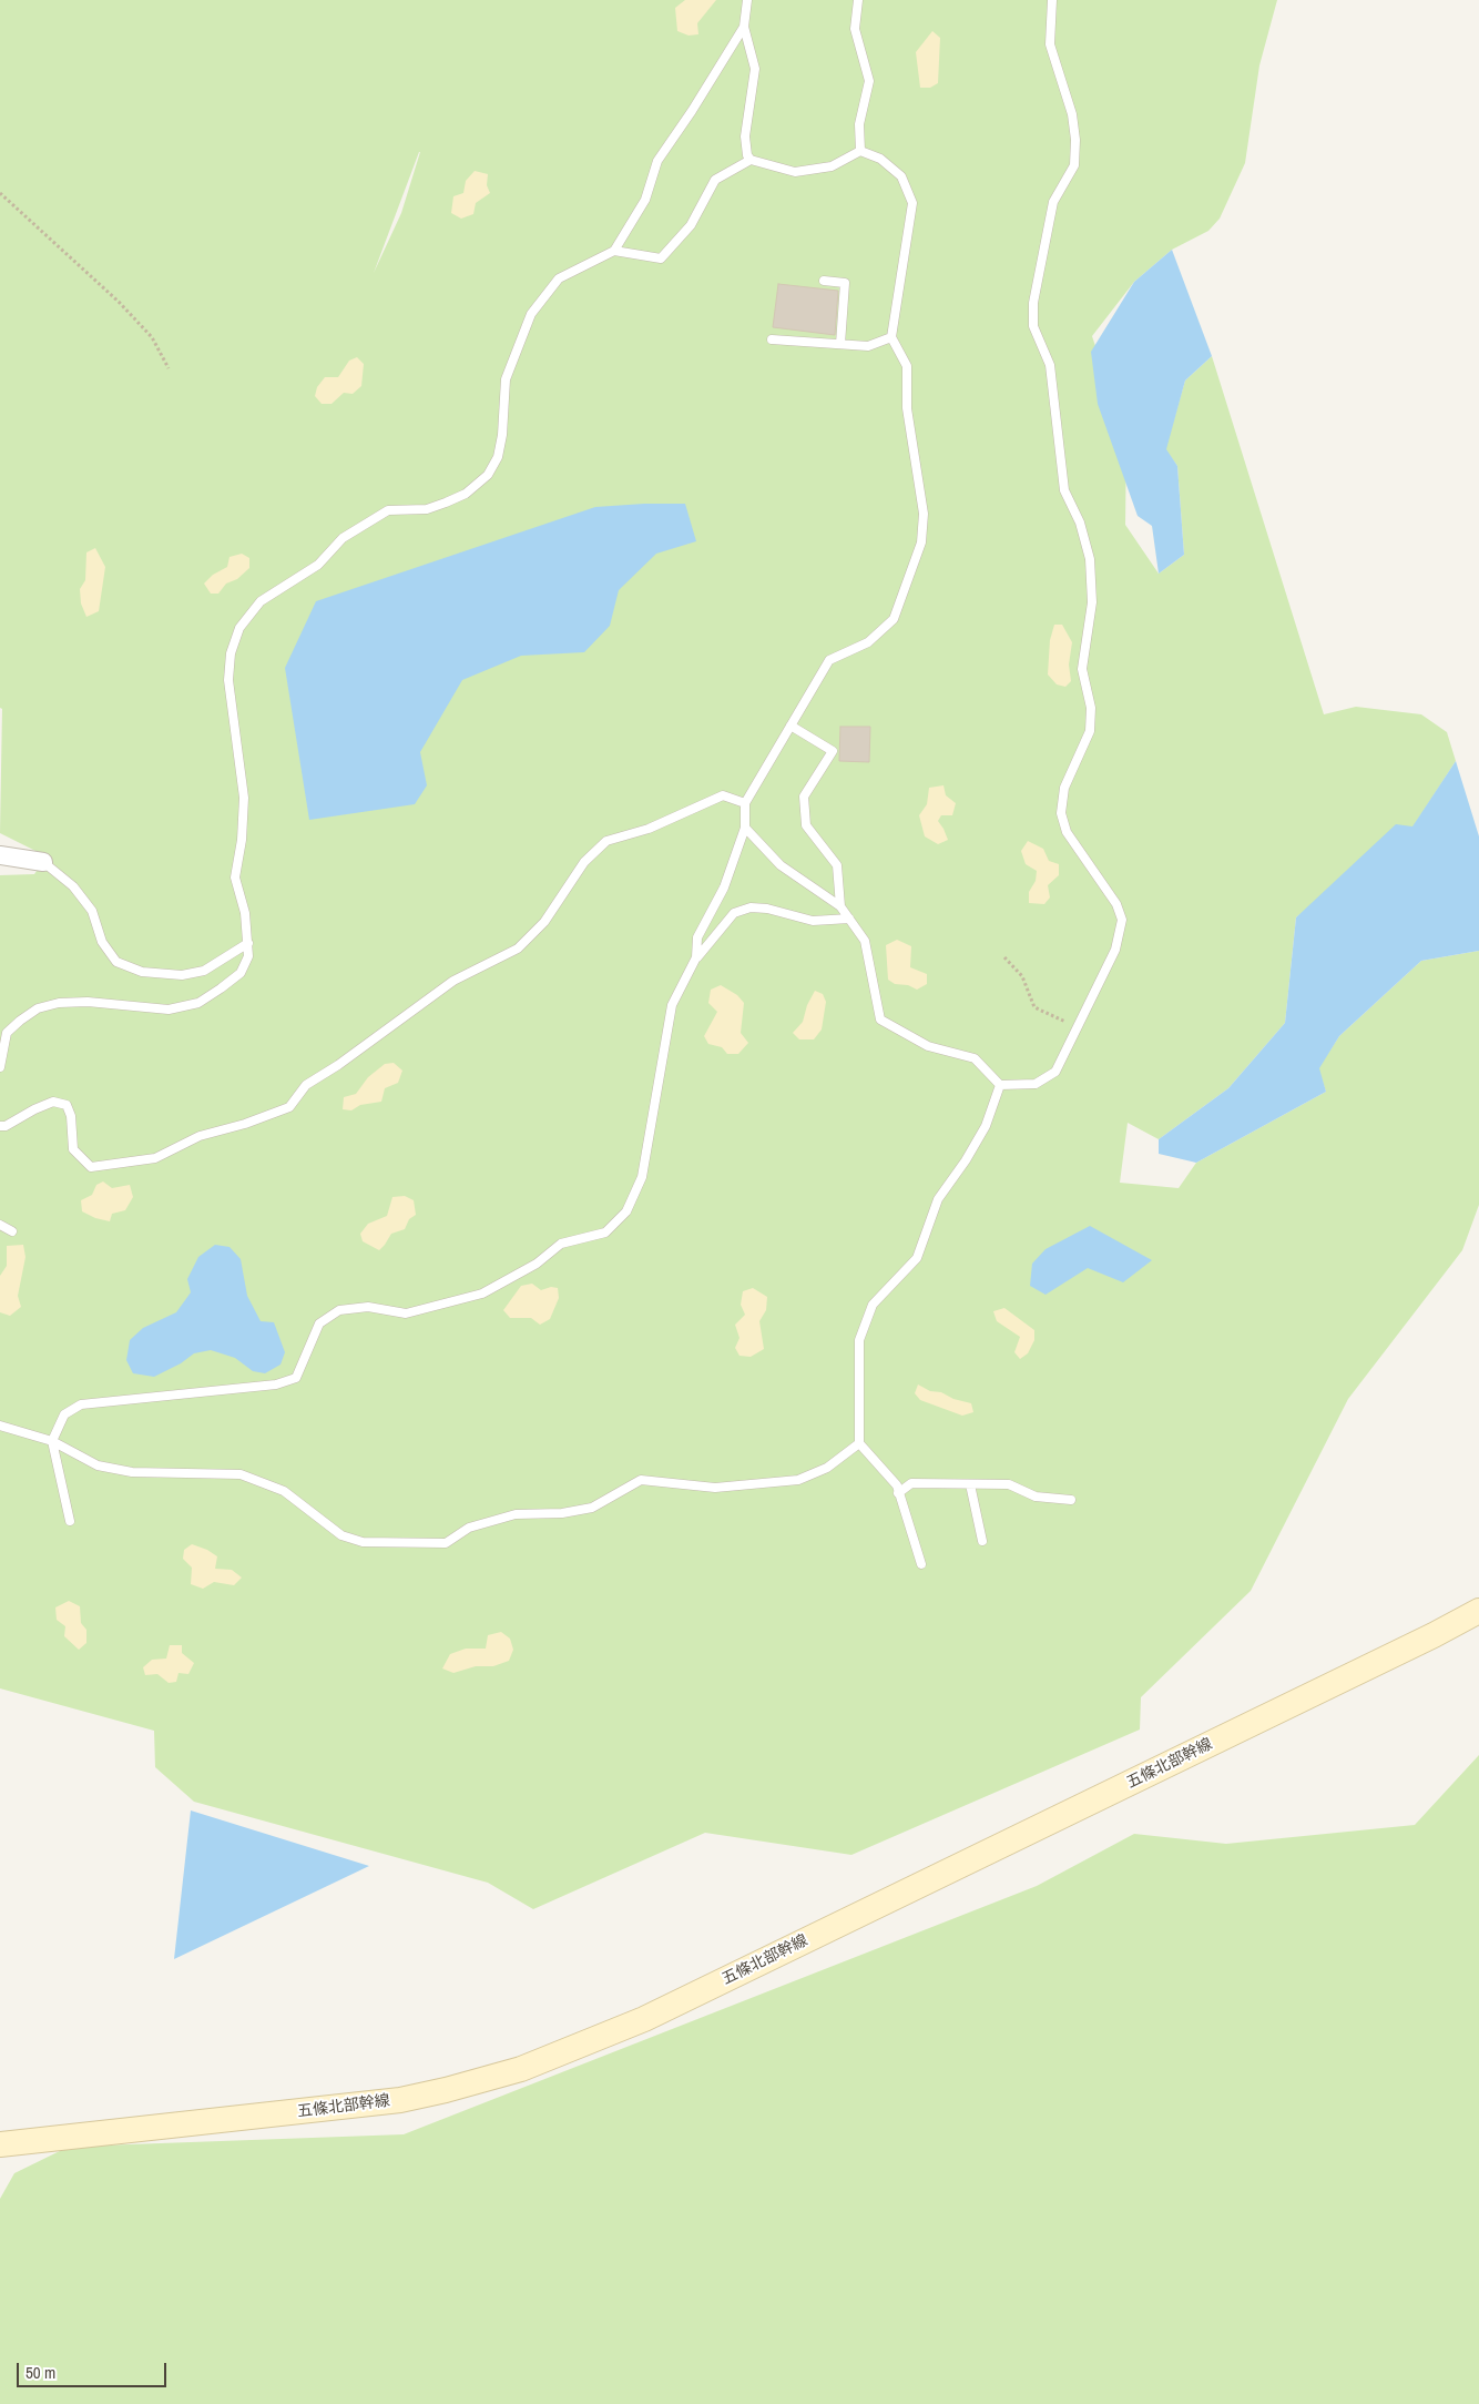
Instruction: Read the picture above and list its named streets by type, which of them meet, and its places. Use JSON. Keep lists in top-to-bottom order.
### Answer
{
  "streets": {
    "street": ["五條北部幹線"]
  },
  "scale_bar": "50 m"
}
